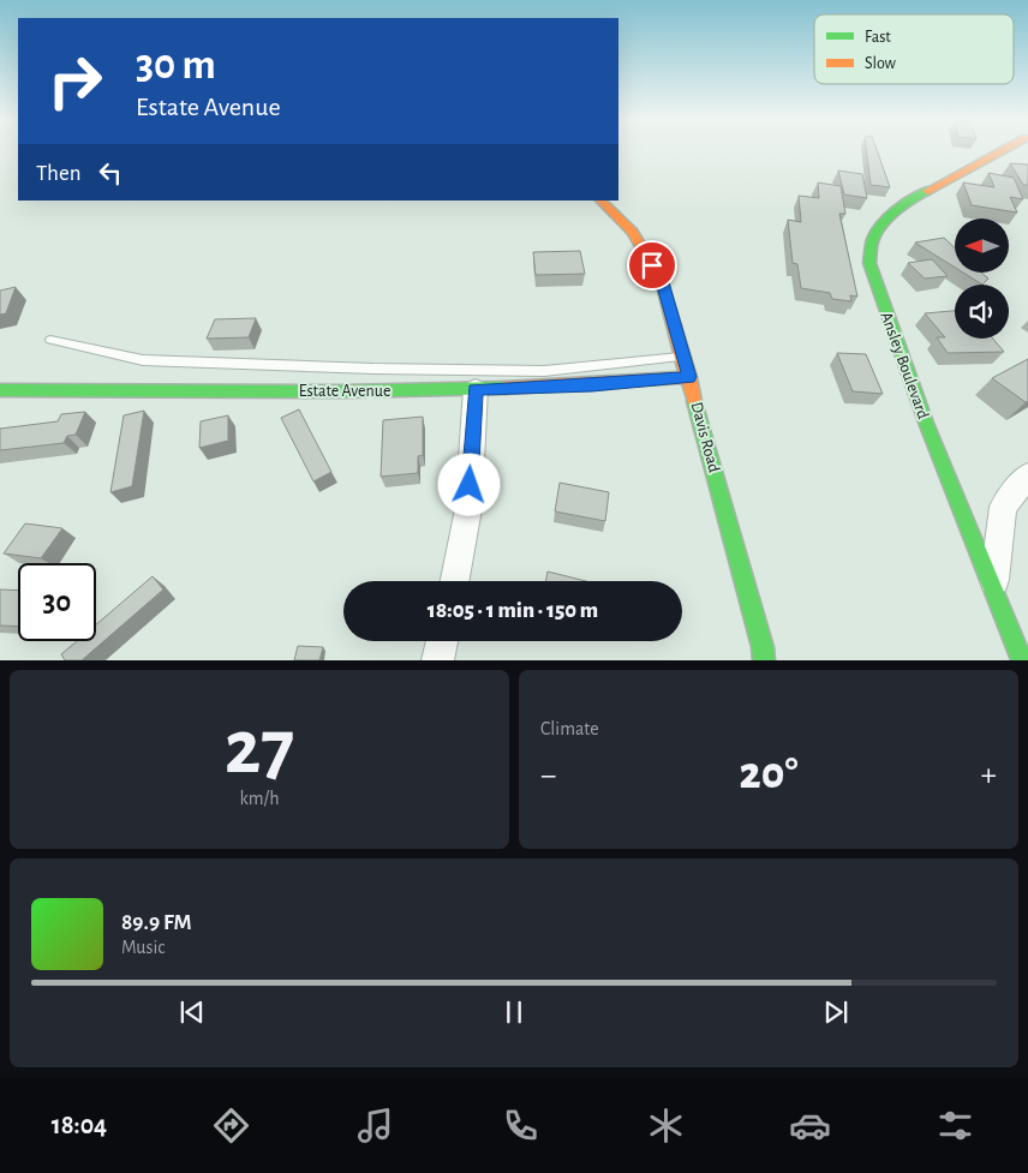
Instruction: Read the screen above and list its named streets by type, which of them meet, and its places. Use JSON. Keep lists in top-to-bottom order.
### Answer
{
  "streets": {
    "street": ["Ansley Boulevard", "Estate Avenue", "Davis Road"]
  },
  "crossings": [
    ["Estate Avenue", "Davis Road"]
  ],
  "legend": ["Fast", "Slow"],
  "north": "left",
  "page": {
    "turn": ["30 m", "Estate Avenue"],
    "then": "Then",
    "limit": "30",
    "trip": "18:05 · 1 min · 150 m",
    "tile": [
      ["27", "km/h"],
      "Climate"
    ],
    "heat": ["−", "20°", "+"],
    "song": ["89.9 FM", "Music"],
    "tabs": "18:04"
  }
}
